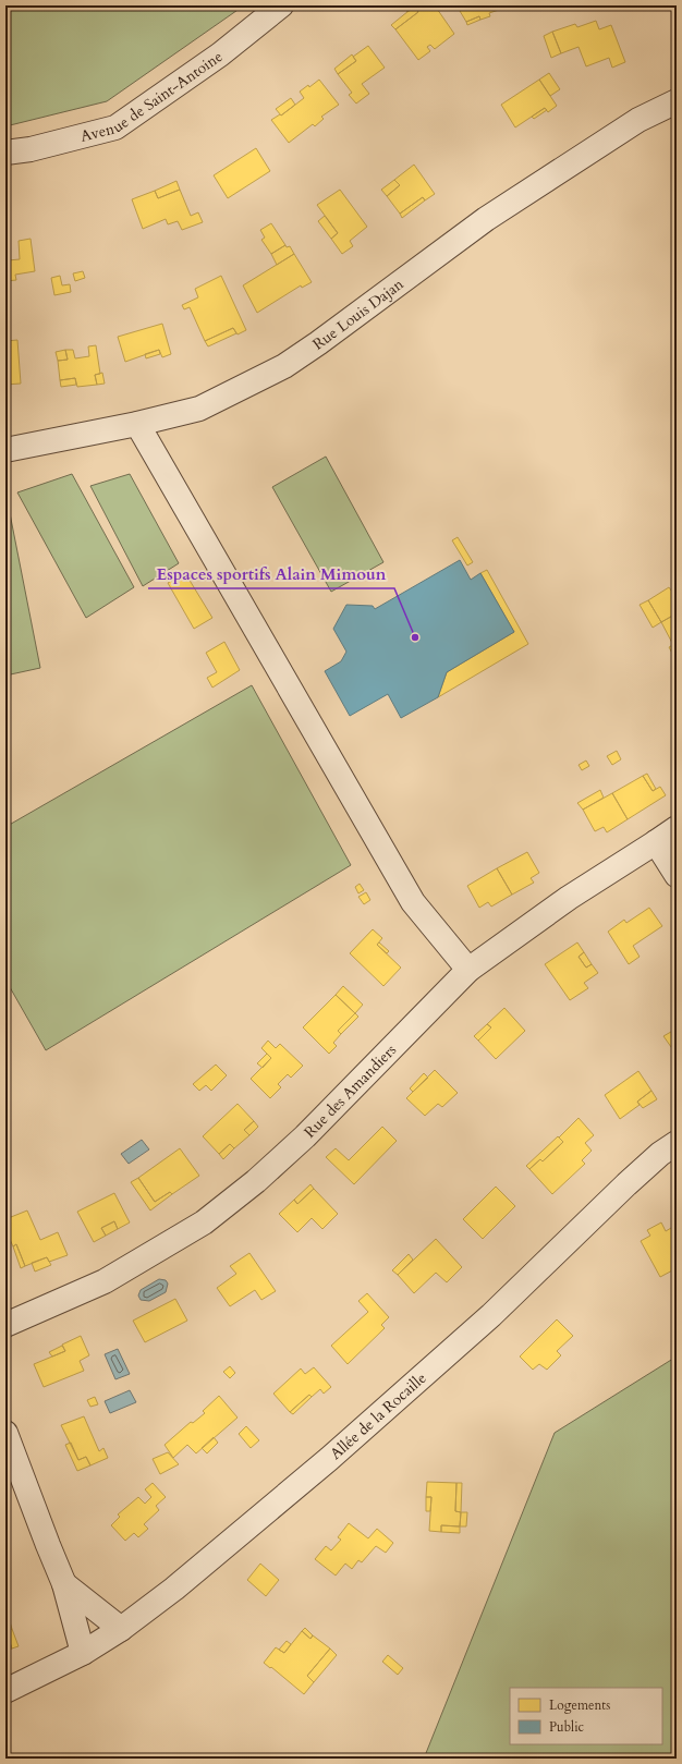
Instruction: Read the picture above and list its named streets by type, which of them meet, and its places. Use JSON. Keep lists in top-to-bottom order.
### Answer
{
  "streets": {
    "street": [
      "Avenue de Saint-Antoine",
      "Rue Louis Dajan",
      "Rue des Amandiers",
      "Allée de la Rocaille"
    ]
  },
  "places": ["Espaces sportifs Alain Mimoun"],
  "legend": ["Logements", "Public"]
}
